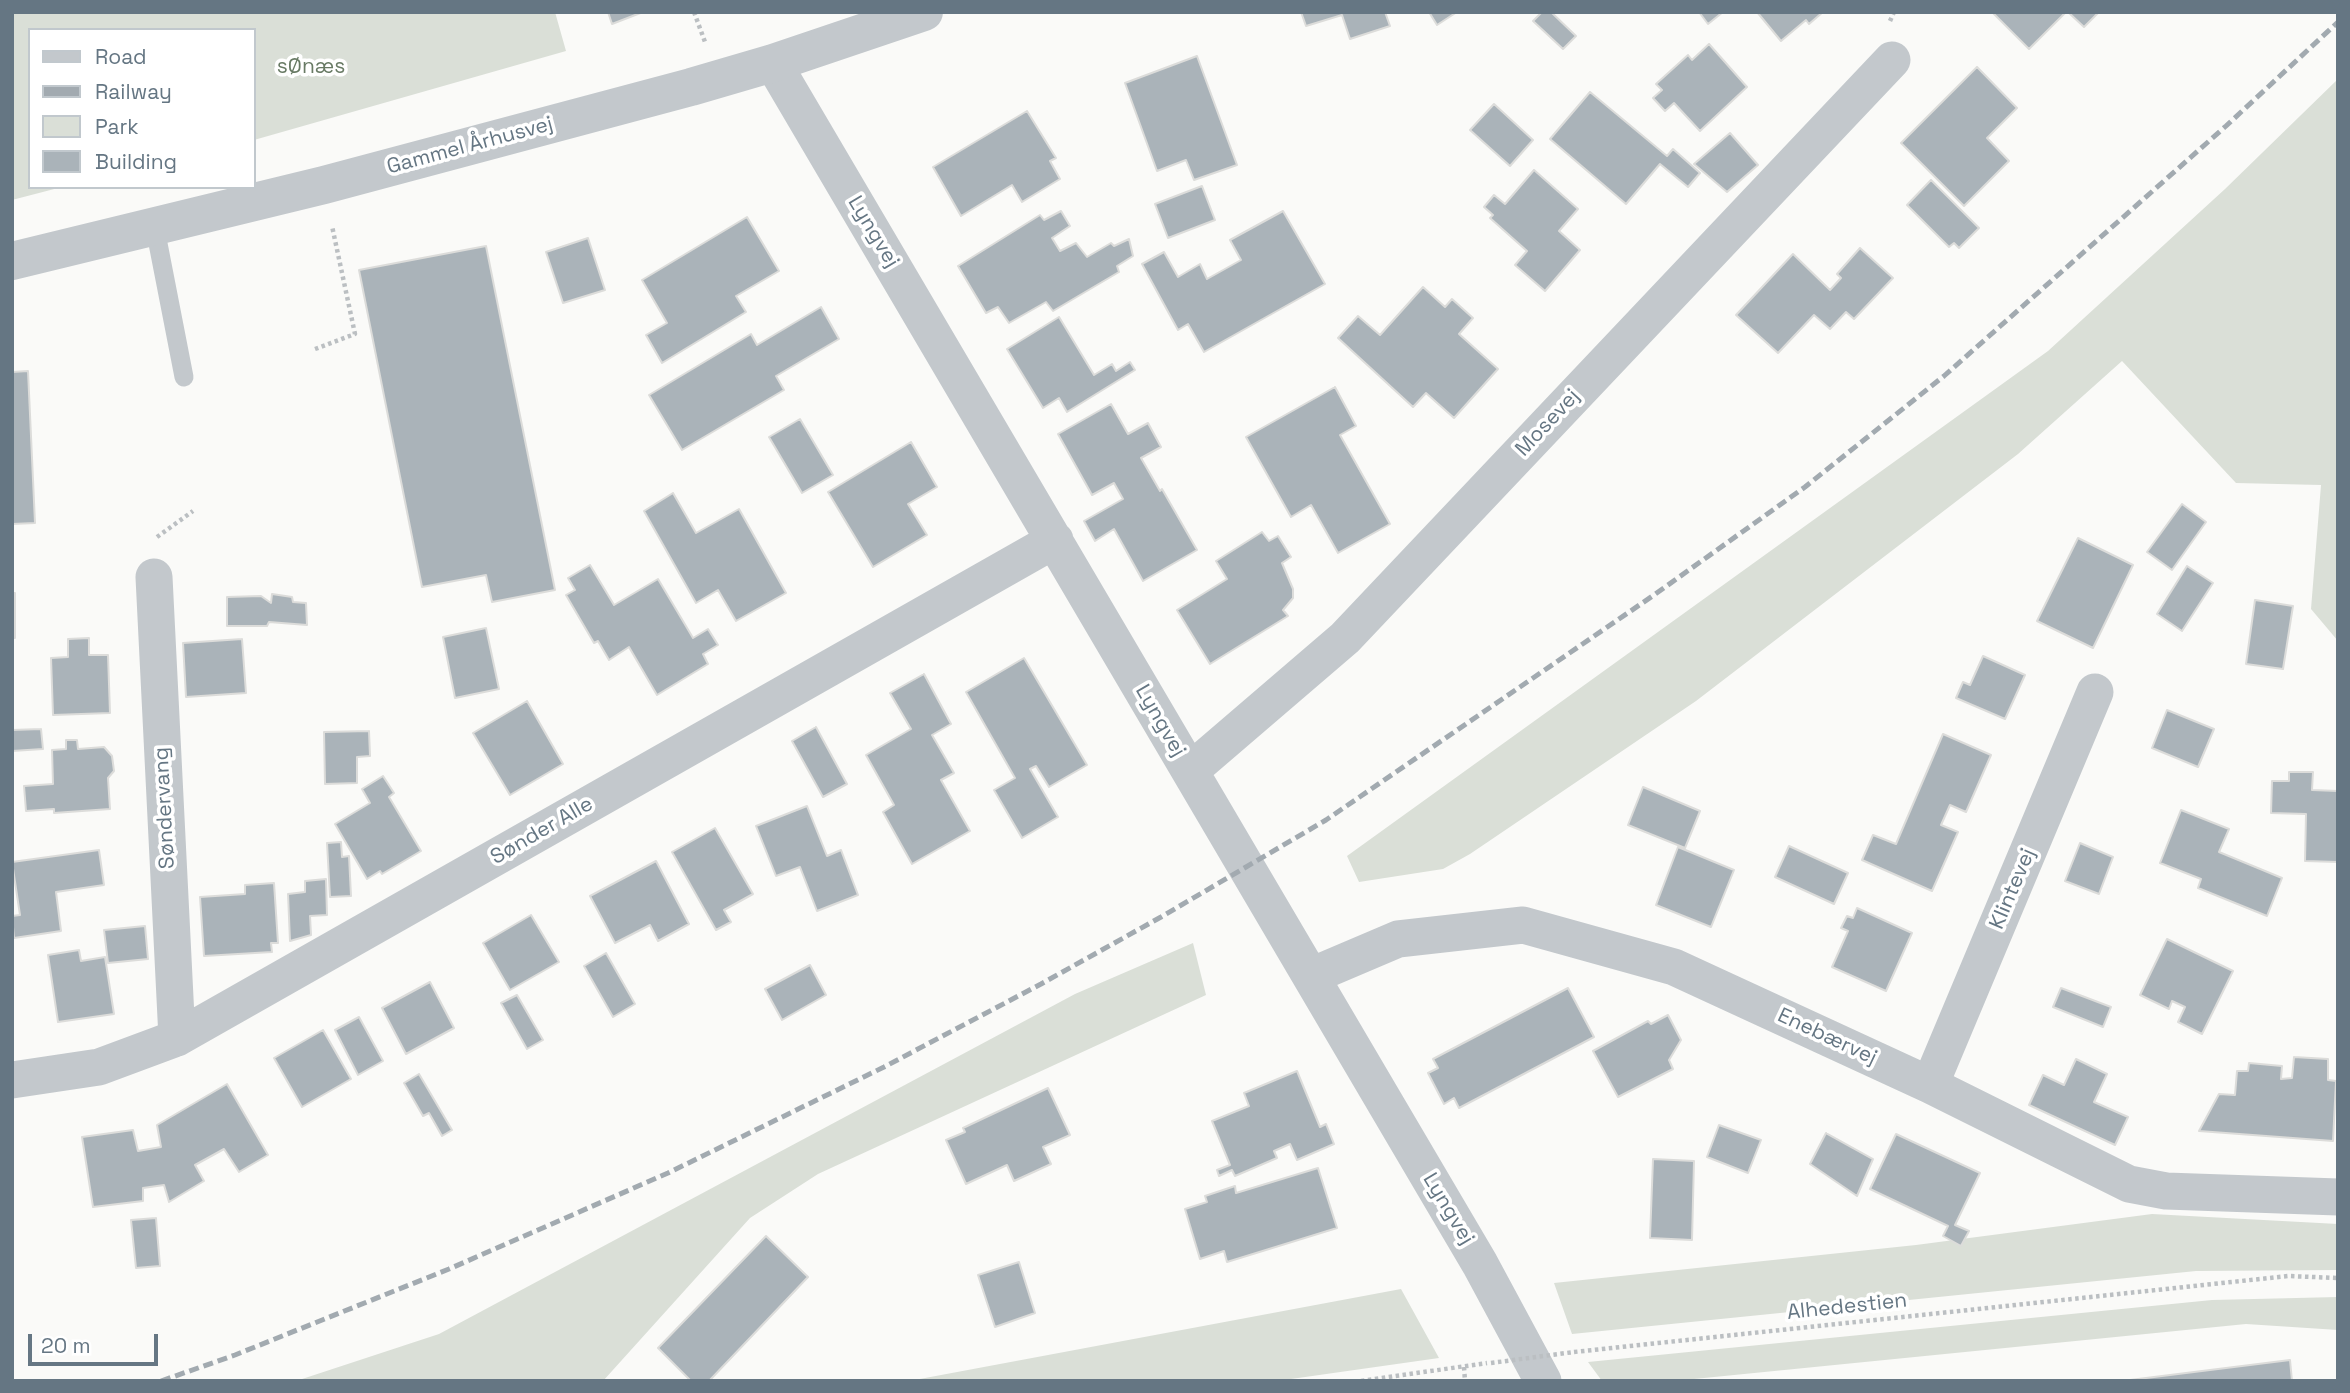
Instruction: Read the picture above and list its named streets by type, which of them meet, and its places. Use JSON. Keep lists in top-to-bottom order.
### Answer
{
  "streets": {
    "street": [
      "Gammel Århusvej",
      "Lyngvej",
      "Mosevej",
      "Søndervang",
      "Sønder Alle",
      "Klintevej",
      "Enebærvej"
    ],
    "path": ["Alhedestien"]
  },
  "crossings": [
    ["Gammel Århusvej", "Lyngvej"],
    ["Lyngvej", "Mosevej"],
    ["Lyngvej", "Sønder Alle"],
    ["Lyngvej", "Enebærvej"],
    ["Søndervang", "Sønder Alle"],
    ["Klintevej", "Enebærvej"]
  ],
  "parks": ["sØnæs"],
  "legend": [
    "Road",
    "Railway",
    "Park",
    "Building"
  ],
  "scale_bar": "20 m"
}
